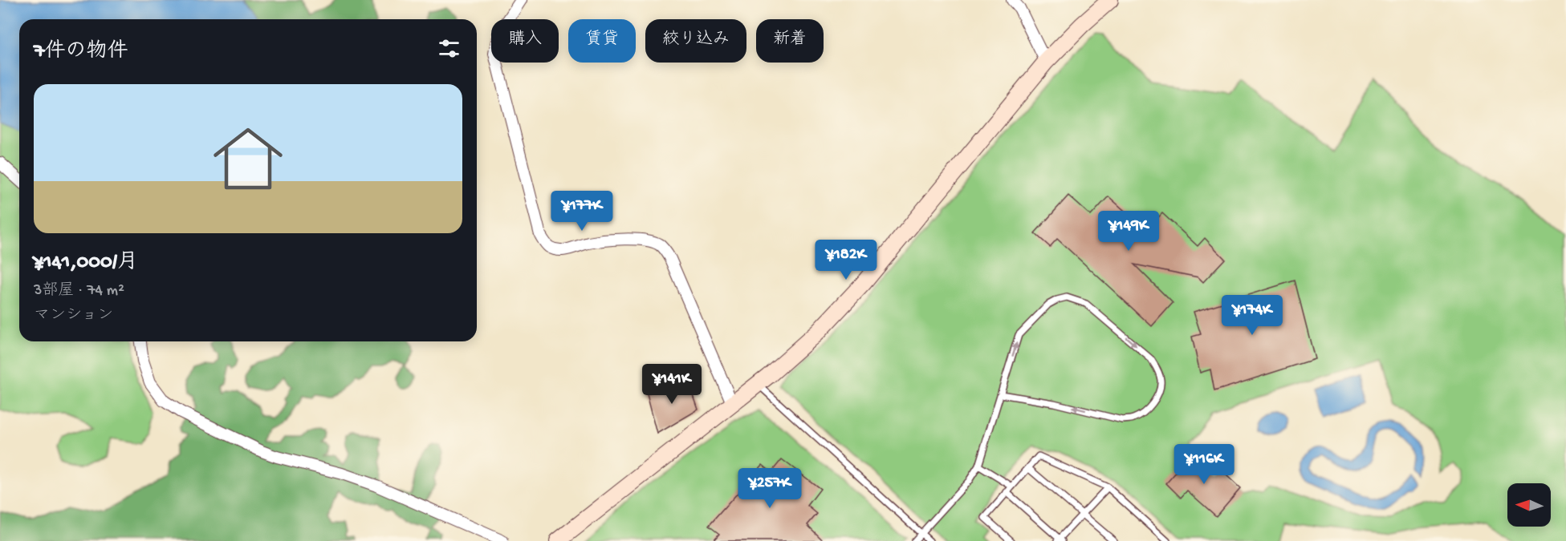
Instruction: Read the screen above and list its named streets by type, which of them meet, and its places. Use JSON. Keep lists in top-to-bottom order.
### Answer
{
  "north": "left",
  "page": {
    "chip": [
      "購入",
      "賃貸",
      "絞り込み",
      "新着"
    ],
    "heading": "7件の物件",
    "list": [
      {
        "name": "¥141,000/月",
        "note": "3部屋 · 74 m² · マンション"
      }
    ],
    "price": [
      "¥177K",
      "¥149K",
      "¥182K",
      "¥174K",
      "¥141K",
      "¥116K",
      "¥257K"
    ]
  }
}
